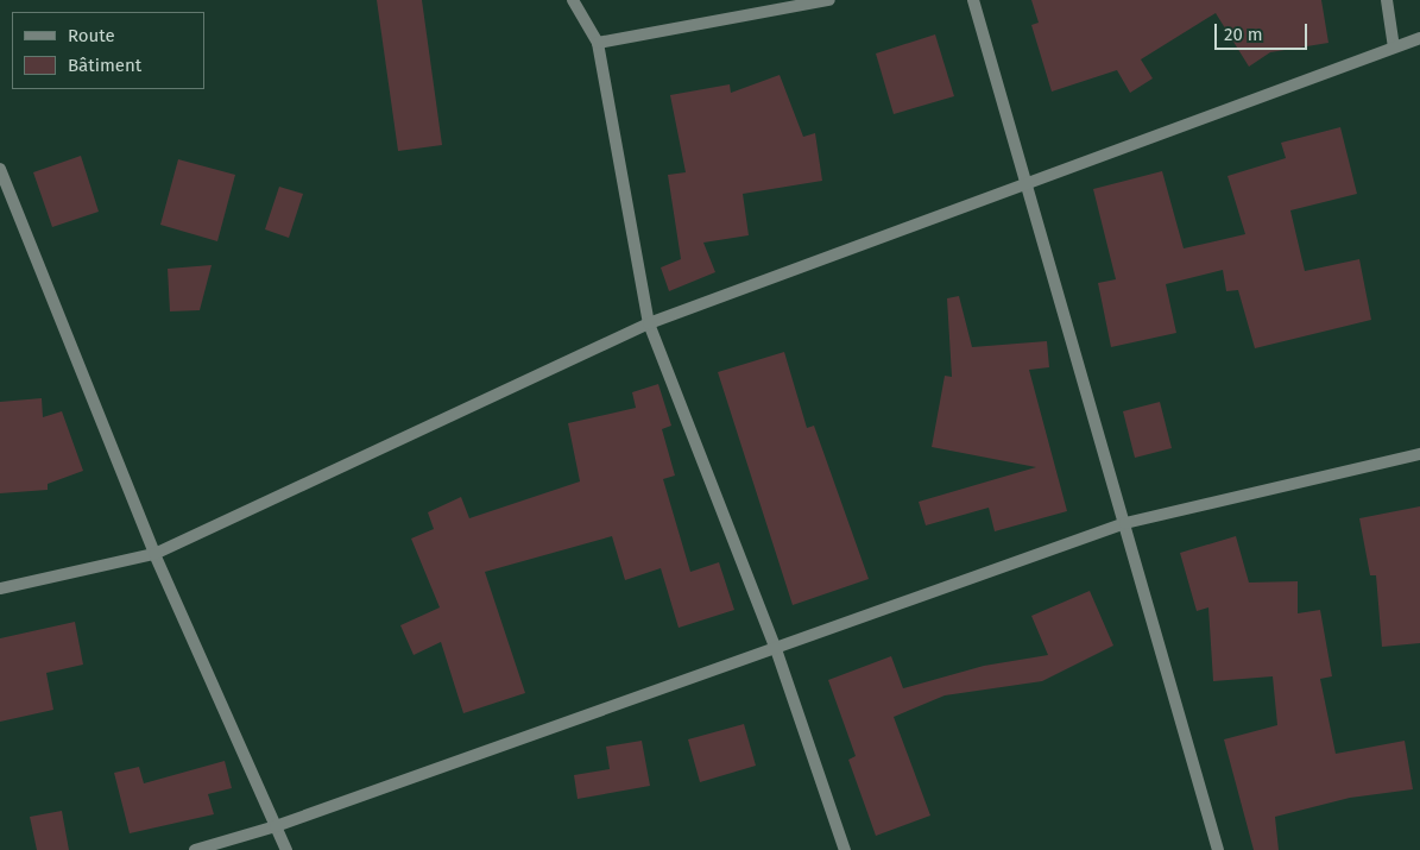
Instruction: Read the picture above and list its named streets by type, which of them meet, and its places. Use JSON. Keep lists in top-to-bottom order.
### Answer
{
  "legend": ["Route", "Bâtiment"],
  "scale_bar": "20 m"
}
